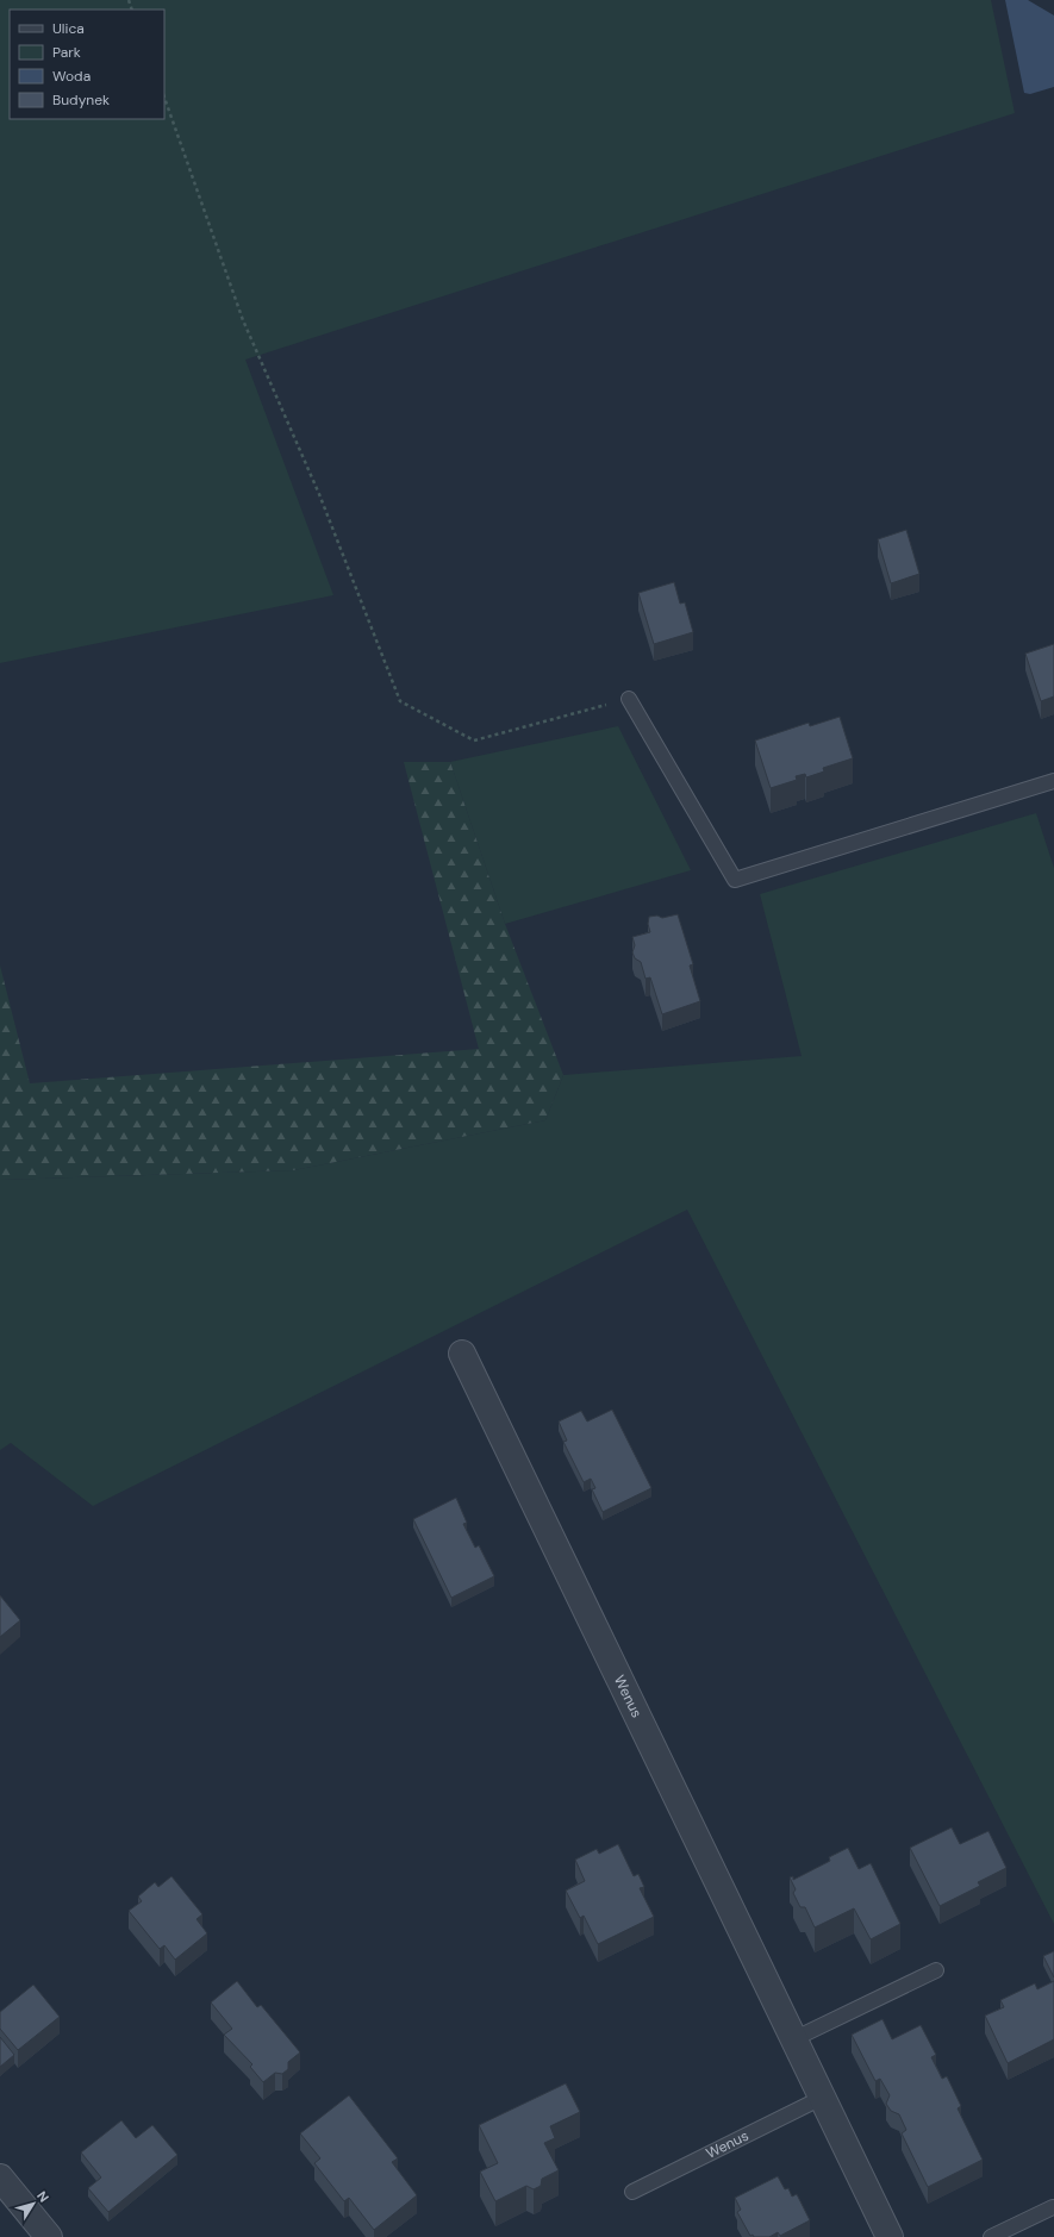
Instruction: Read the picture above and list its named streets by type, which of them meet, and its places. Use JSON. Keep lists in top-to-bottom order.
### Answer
{
  "streets": {
    "street": ["Wenus"]
  },
  "legend": [
    "Ulica",
    "Park",
    "Woda",
    "Budynek"
  ],
  "north": "top right"
}
